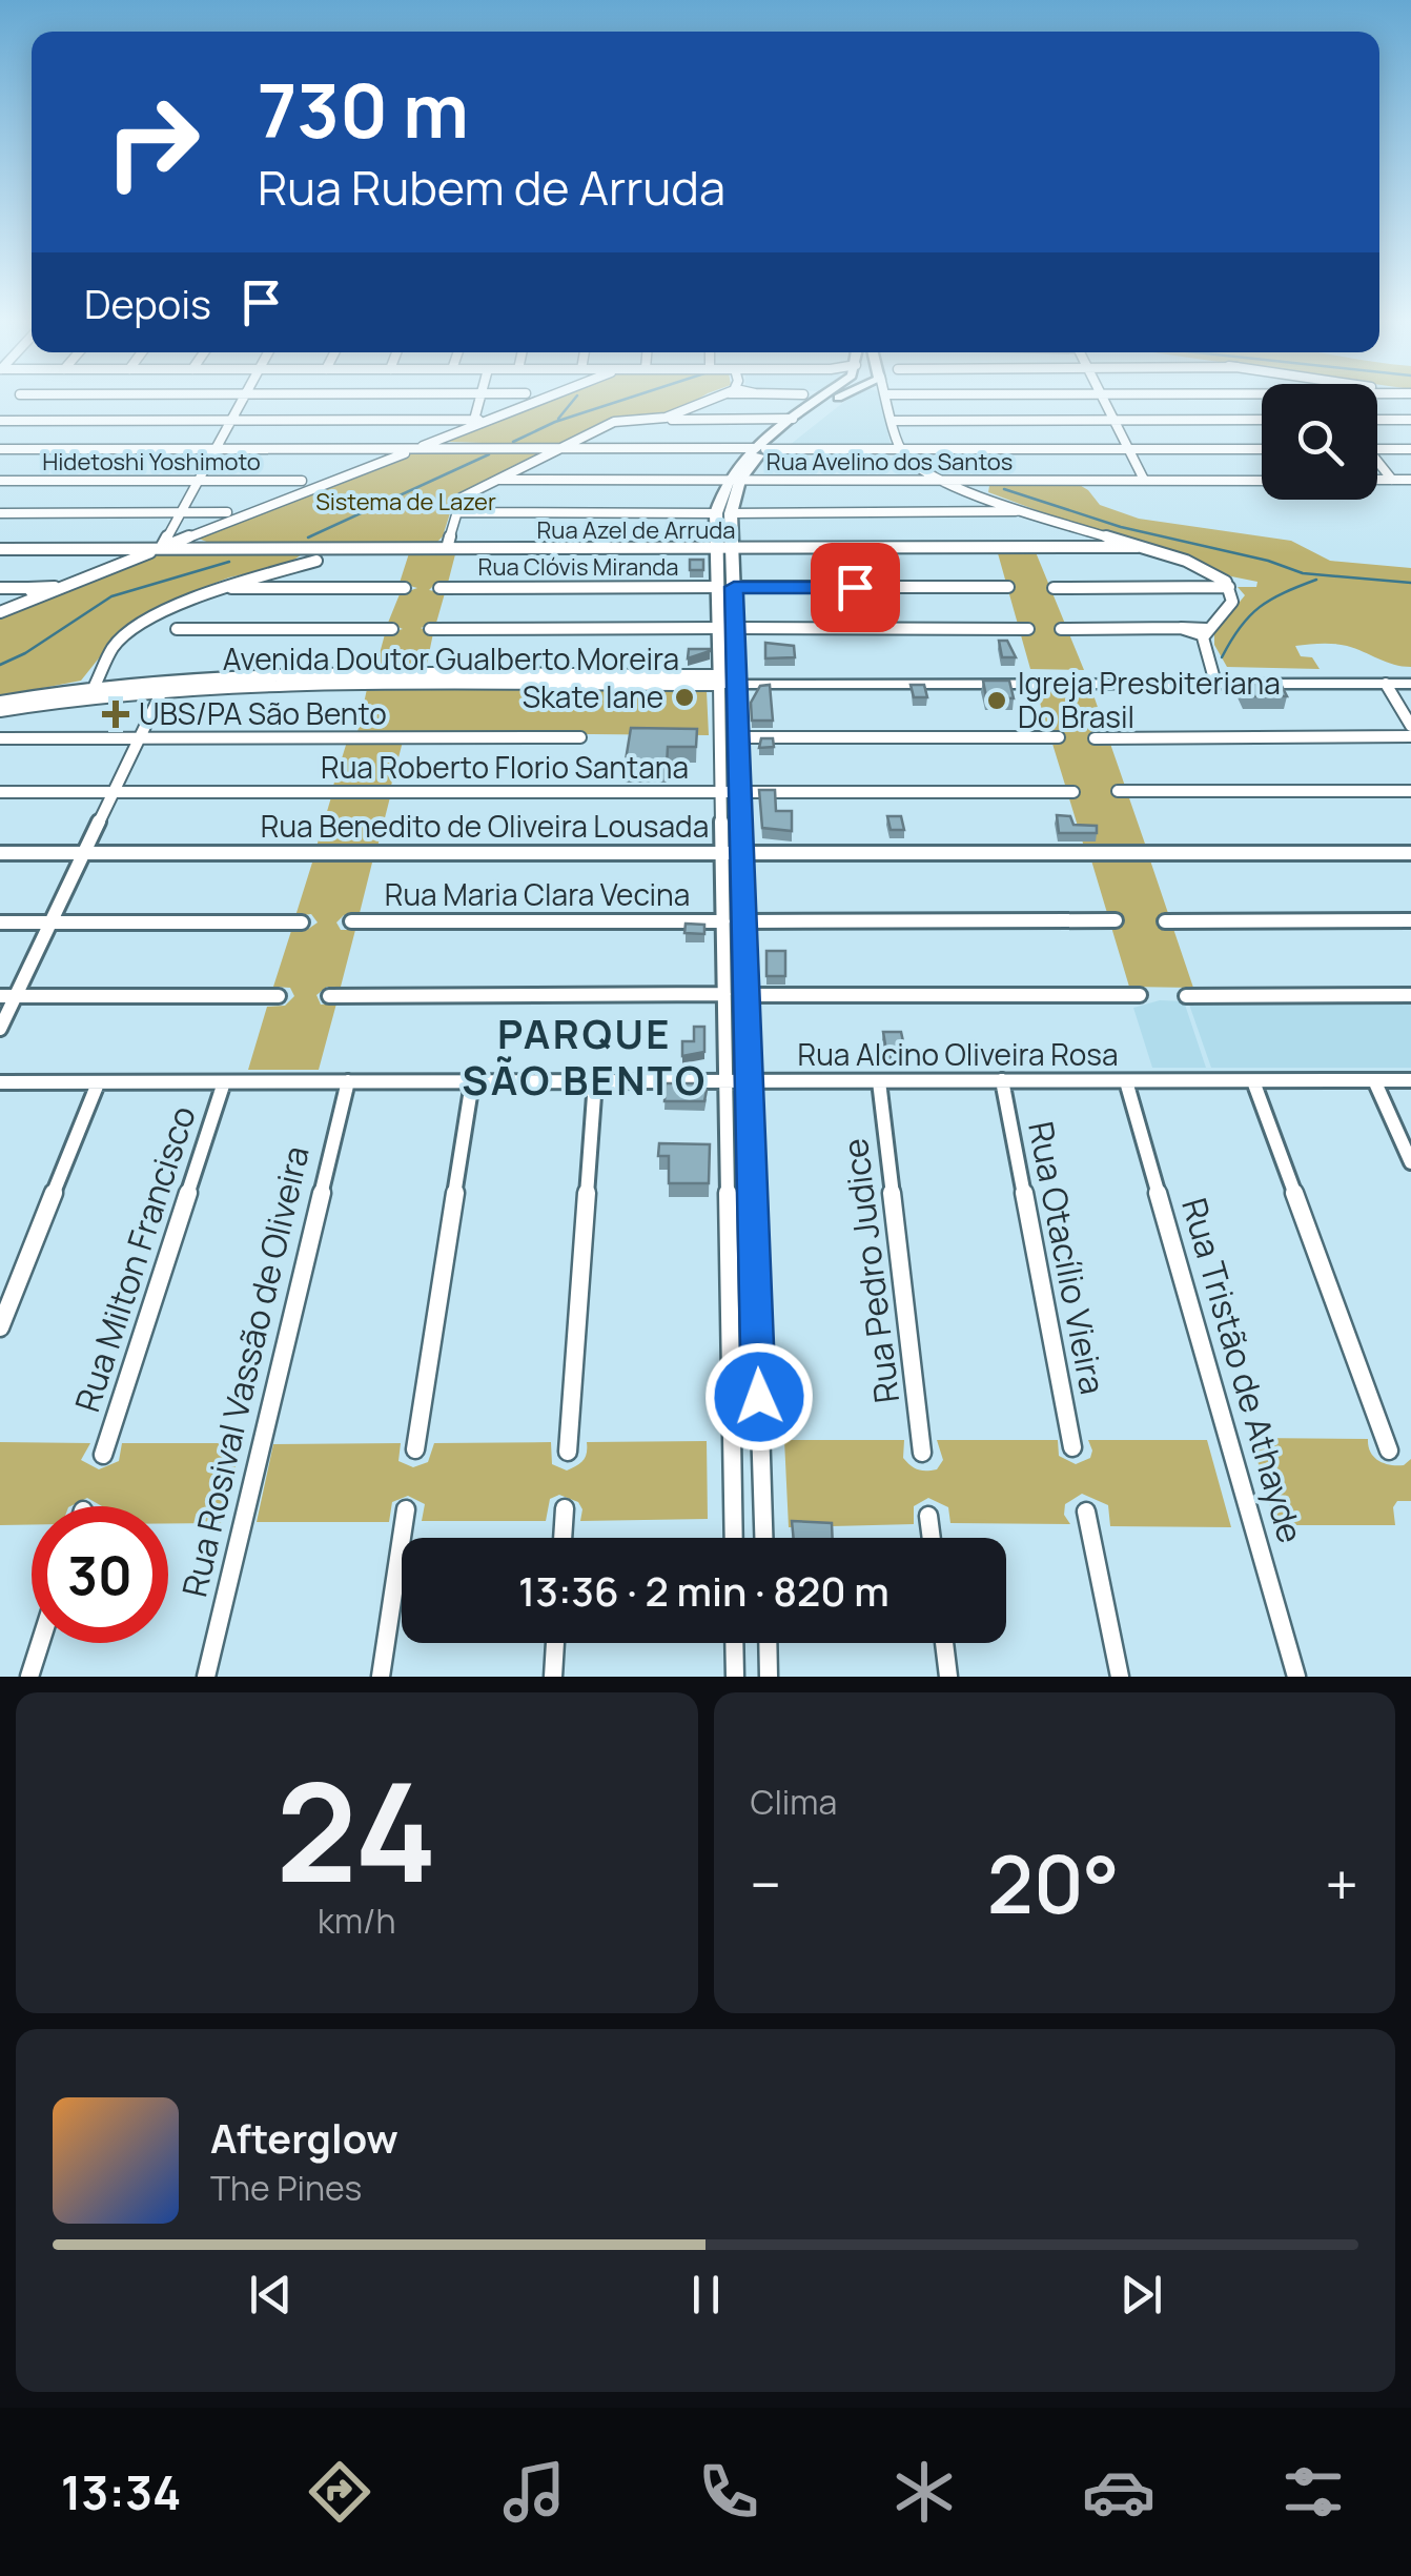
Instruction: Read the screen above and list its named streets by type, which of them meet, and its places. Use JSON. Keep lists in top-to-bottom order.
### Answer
{
  "streets": {
    "main road": ["Avenida Doutor Gualberto Moreira"],
    "street": [
      "Hidetoshi Yoshimoto",
      "Rua Avelino dos Santos",
      "Rua Azel de Arruda",
      "Rua Clóvis Miranda",
      "Rua Roberto Florio Santana",
      "Rua Benedito de Oliveira Lousada",
      "Rua Maria Clara Vecina",
      "Rua Alcino Oliveira Rosa",
      "Rua Otacílio Vieira",
      "Rua Milton Francisco",
      "Rua Pedro Judice",
      "Rua Tristão de Athayde",
      "Rua Rosival Vassão de Oliveira"
    ]
  },
  "crossings": [
    ["Rua Alcino Oliveira Rosa", "Rua Otacílio Vieira"],
    ["Rua Alcino Oliveira Rosa", "Rua Milton Francisco"],
    ["Rua Alcino Oliveira Rosa", "Rua Pedro Judice"],
    ["Rua Alcino Oliveira Rosa", "Rua Tristão de Athayde"],
    ["Rua Alcino Oliveira Rosa", "Rua Rosival Vassão de Oliveira"]
  ],
  "districts": ["PARQUE SÃO BENTO"],
  "parks": ["Sistema de Lazer"],
  "places": {
    "other": ["Skate lane", "Igreja Presbiteriana Do Brasil"],
    "health": ["UBS/PA São Bento"]
  },
  "page": {
    "turn": ["730 m", "Rua Rubem de Arruda"],
    "then": "Depois",
    "limit": "30",
    "trip": "13:36 · 2 min · 820 m",
    "tile": [
      ["24", "km/h"],
      "Clima"
    ],
    "heat": ["−", "20°", "+"],
    "song": ["Afterglow", "The Pines"],
    "tabs": "13:34"
  }
}
